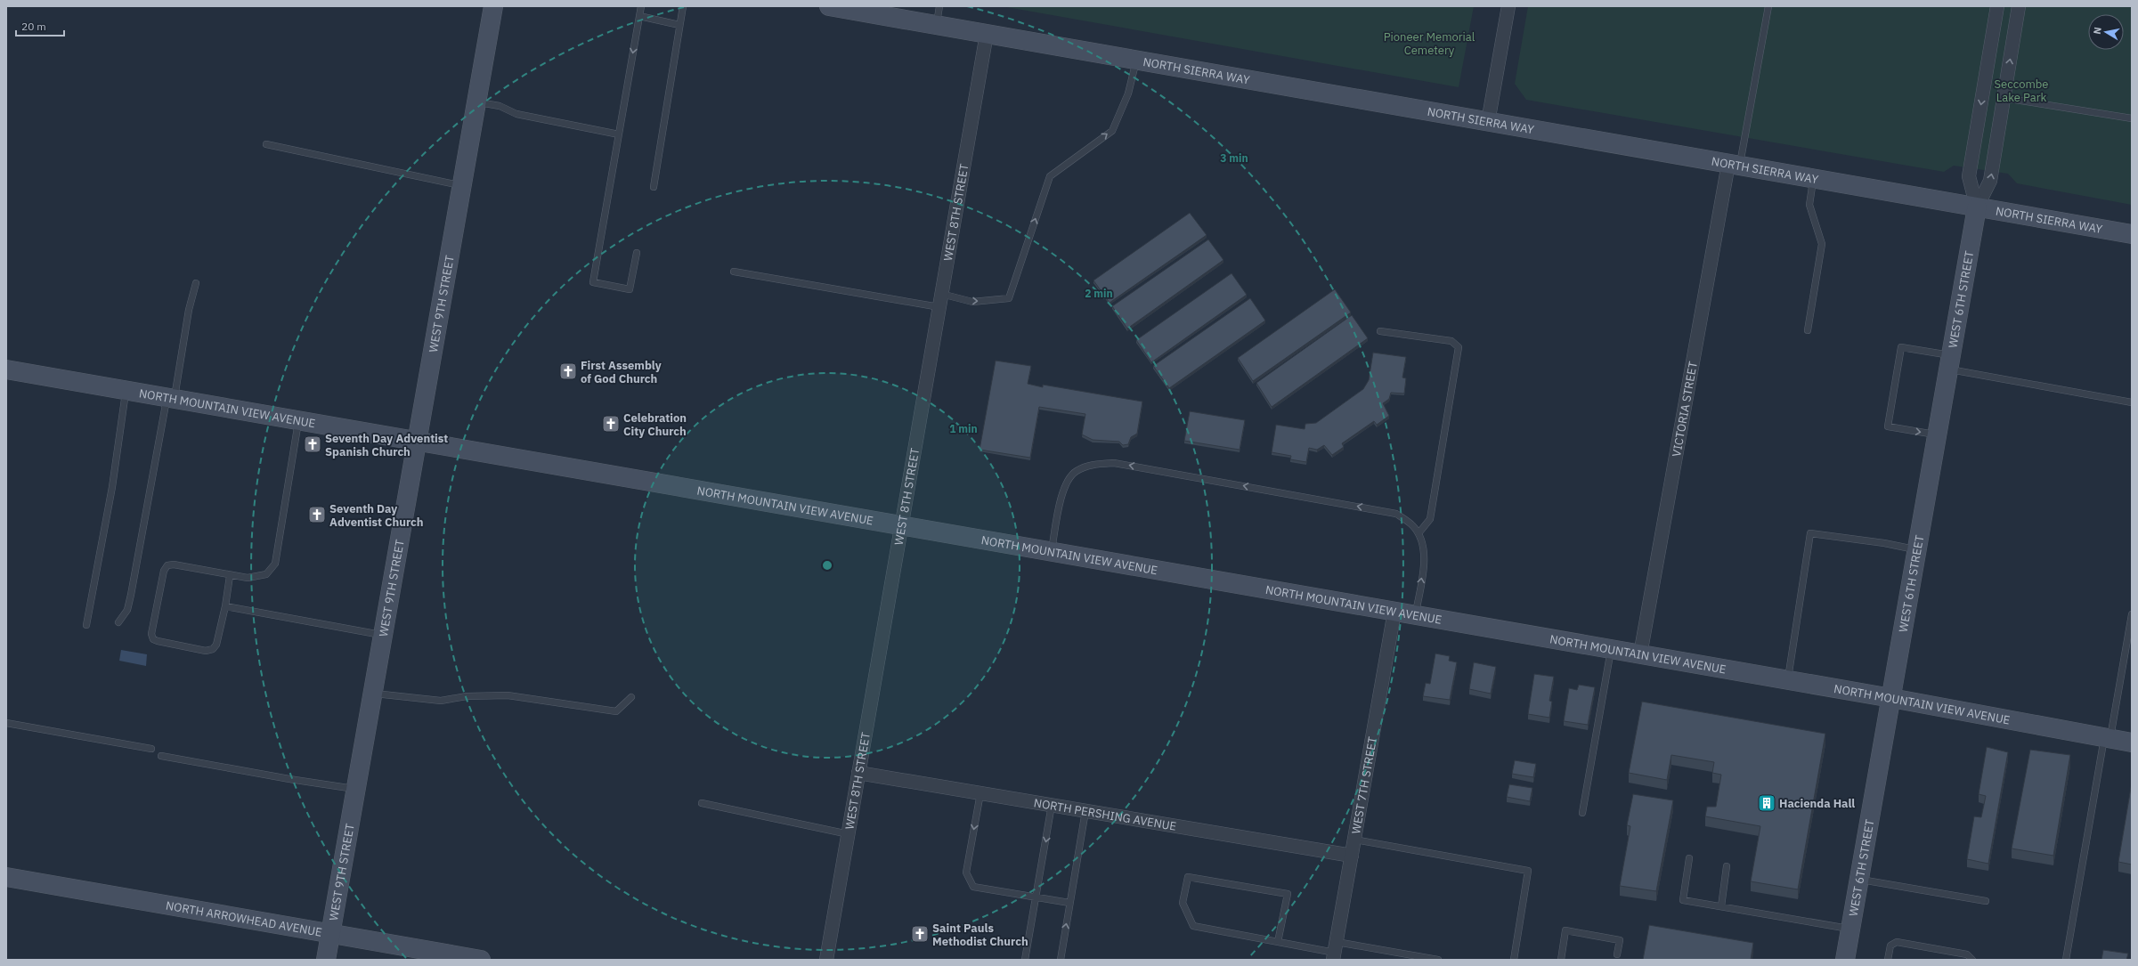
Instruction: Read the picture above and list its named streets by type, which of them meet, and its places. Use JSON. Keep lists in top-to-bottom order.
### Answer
{
  "streets": {
    "street": [
      "NORTH SIERRA WAY",
      "WEST 8TH STREET",
      "WEST 6TH STREET",
      "WEST 9TH STREET",
      "NORTH MOUNTAIN VIEW AVENUE",
      "VICTORIA STREET",
      "WEST 7TH STREET",
      "NORTH PERSHING AVENUE",
      "NORTH ARROWHEAD AVENUE"
    ]
  },
  "crossings": [
    ["NORTH SIERRA WAY", "WEST 8TH STREET"],
    ["NORTH SIERRA WAY", "WEST 6TH STREET"],
    ["NORTH SIERRA WAY", "VICTORIA STREET"],
    ["WEST 8TH STREET", "NORTH MOUNTAIN VIEW AVENUE"],
    ["WEST 8TH STREET", "NORTH PERSHING AVENUE"],
    ["WEST 6TH STREET", "NORTH MOUNTAIN VIEW AVENUE"],
    ["WEST 9TH STREET", "NORTH MOUNTAIN VIEW AVENUE"],
    ["WEST 9TH STREET", "NORTH ARROWHEAD AVENUE"],
    ["NORTH MOUNTAIN VIEW AVENUE", "VICTORIA STREET"],
    ["NORTH MOUNTAIN VIEW AVENUE", "WEST 7TH STREET"],
    ["WEST 7TH STREET", "NORTH PERSHING AVENUE"]
  ],
  "parks": ["Pioneer Memorial Cemetery", "Seccombe Lake Park"],
  "places": {
    "church": [
      "First Assembly of God Church",
      "Celebration City Church",
      "Seventh Day Adventist Spanish Church",
      "Seventh Day Adventist Church",
      "Saint Pauls Methodist Church"
    ],
    "building": ["Hacienda Hall"]
  },
  "scale_bar": "20 m",
  "north": "left",
  "rings": ["3 min", "2 min", "1 min"]
}
